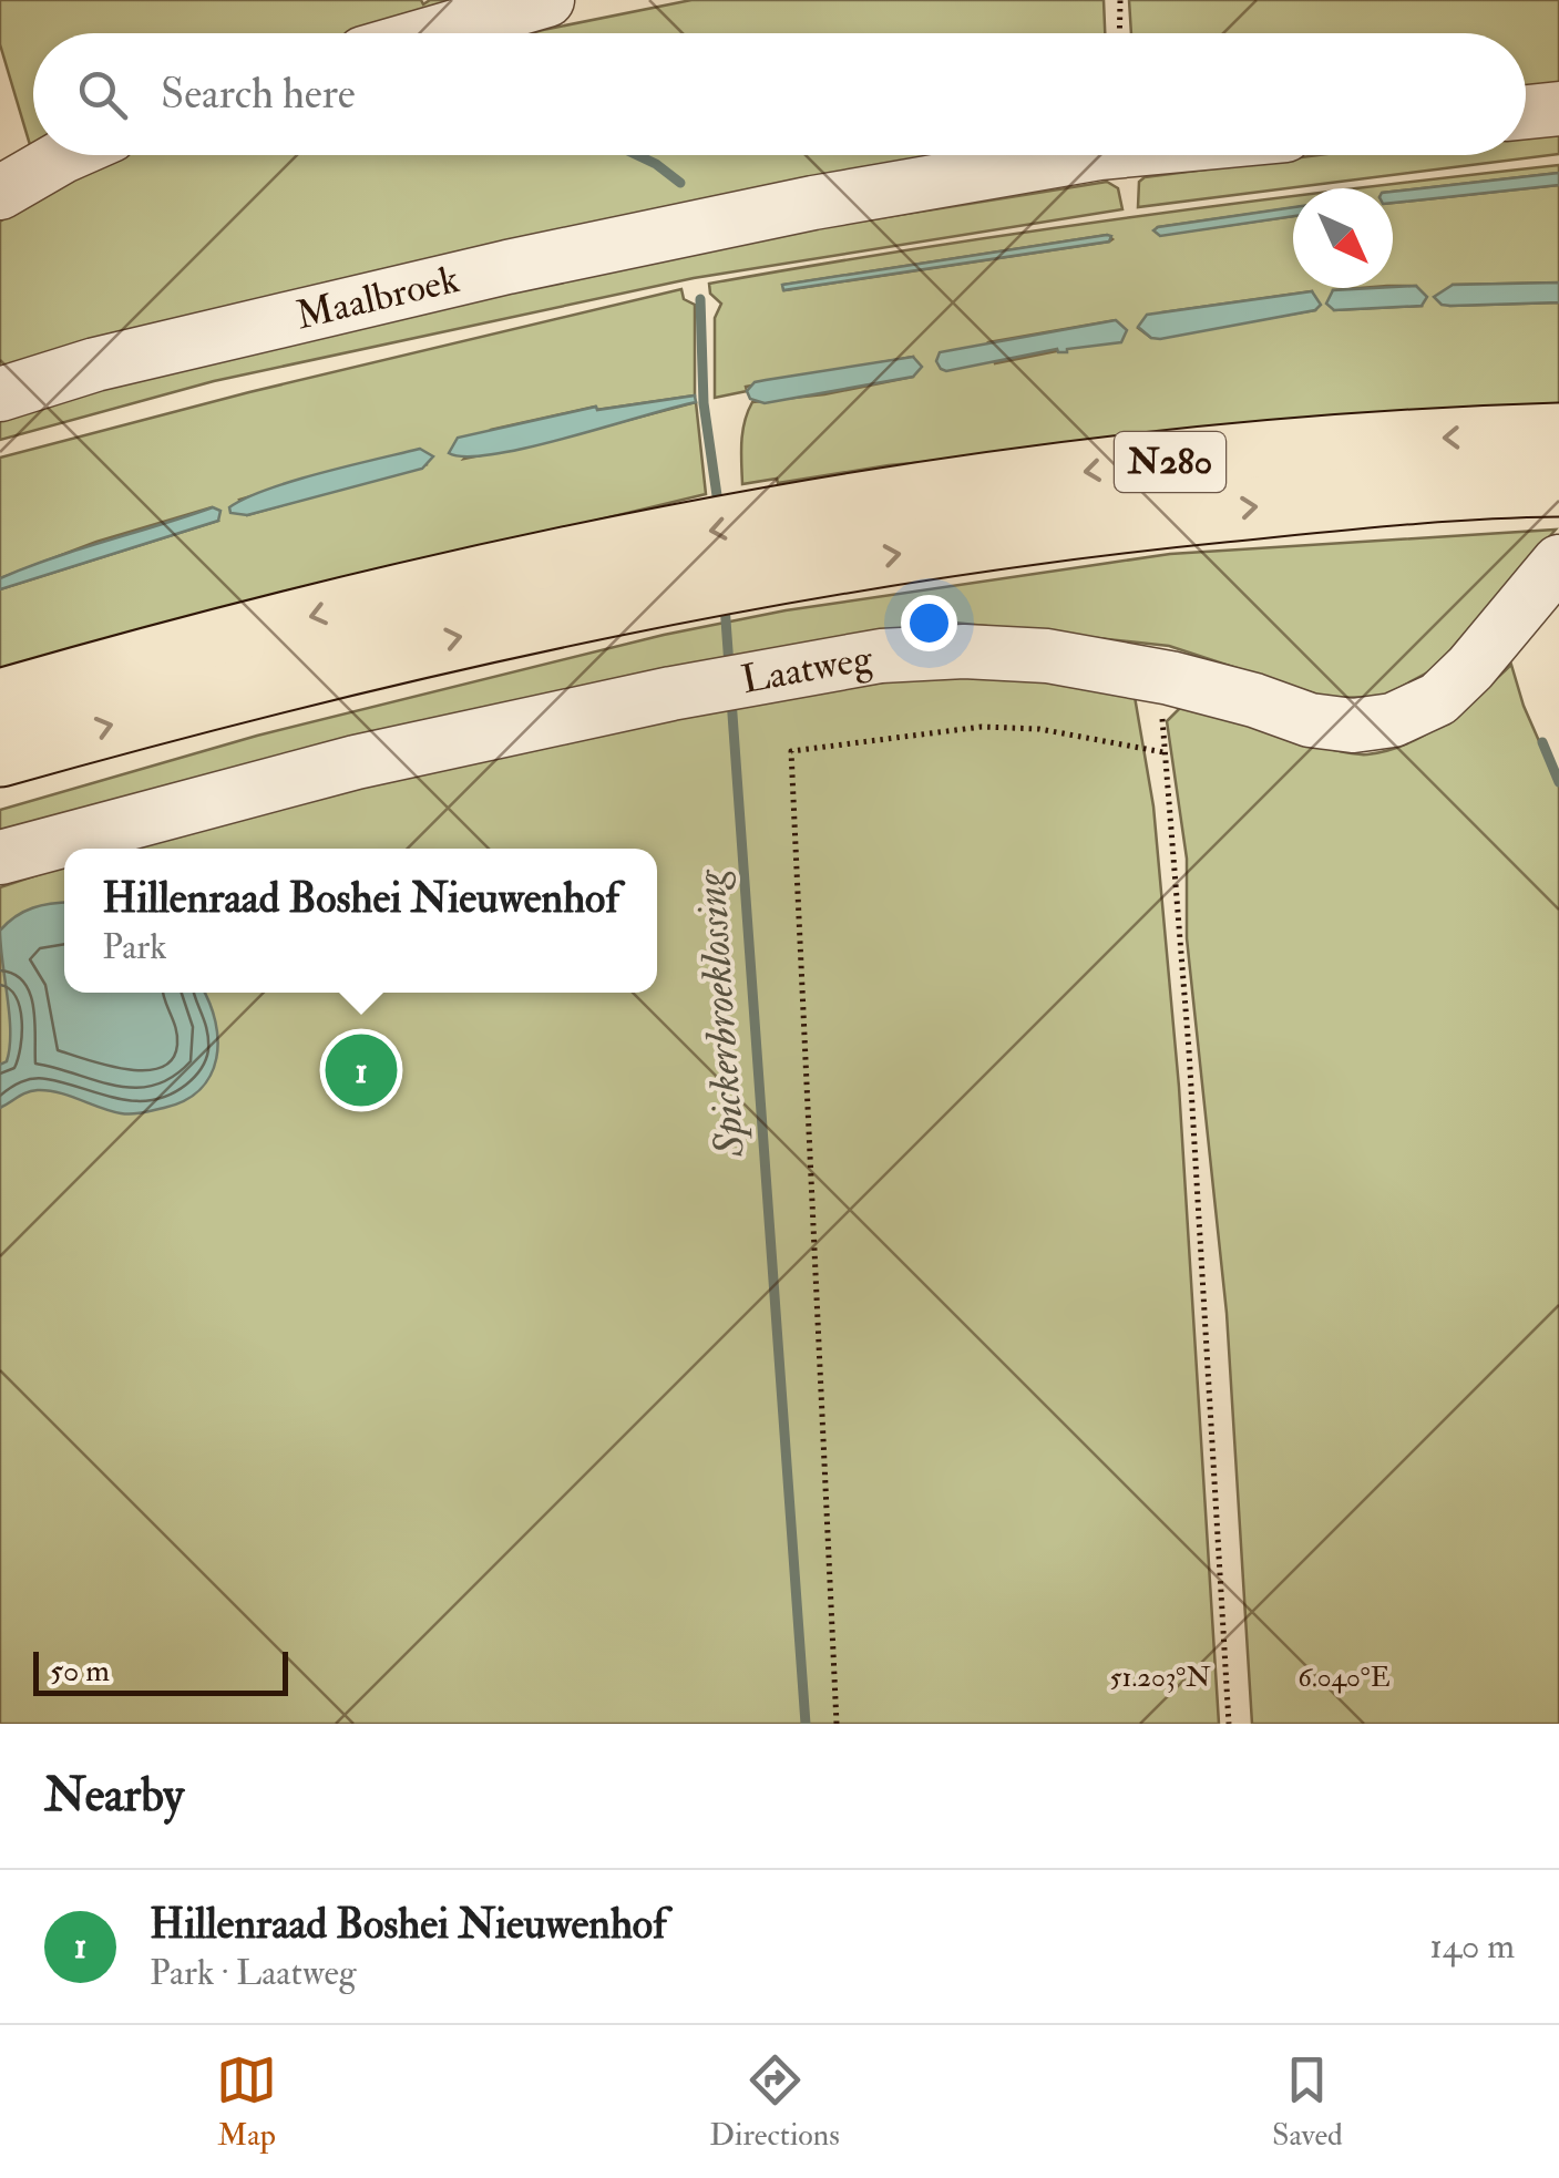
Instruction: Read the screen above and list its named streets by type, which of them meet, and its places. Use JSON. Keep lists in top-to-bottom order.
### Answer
{
  "streets": {
    "highway": ["N280"],
    "street": ["Maalbroek", "Laatweg"]
  },
  "water": ["Spickerbroeklossing"],
  "scale_bar": "50 m",
  "north": "bottom right",
  "page": {
    "search": "Search here",
    "popup": ["Hillenraad Boshei Nieuwenhof", "Park"],
    "pins": "1",
    "scale": "50 m",
    "heading": "Nearby",
    "list": [
      {
        "mark": "1",
        "name": "Hillenraad Boshei Nieuwenhof",
        "note": "Park · Laatweg",
        "value": "140 m"
      }
    ],
    "nav": ["Map", "Directions", "Saved"]
  },
  "coordinates": ["51.203°N", "6.040°E"]
}
